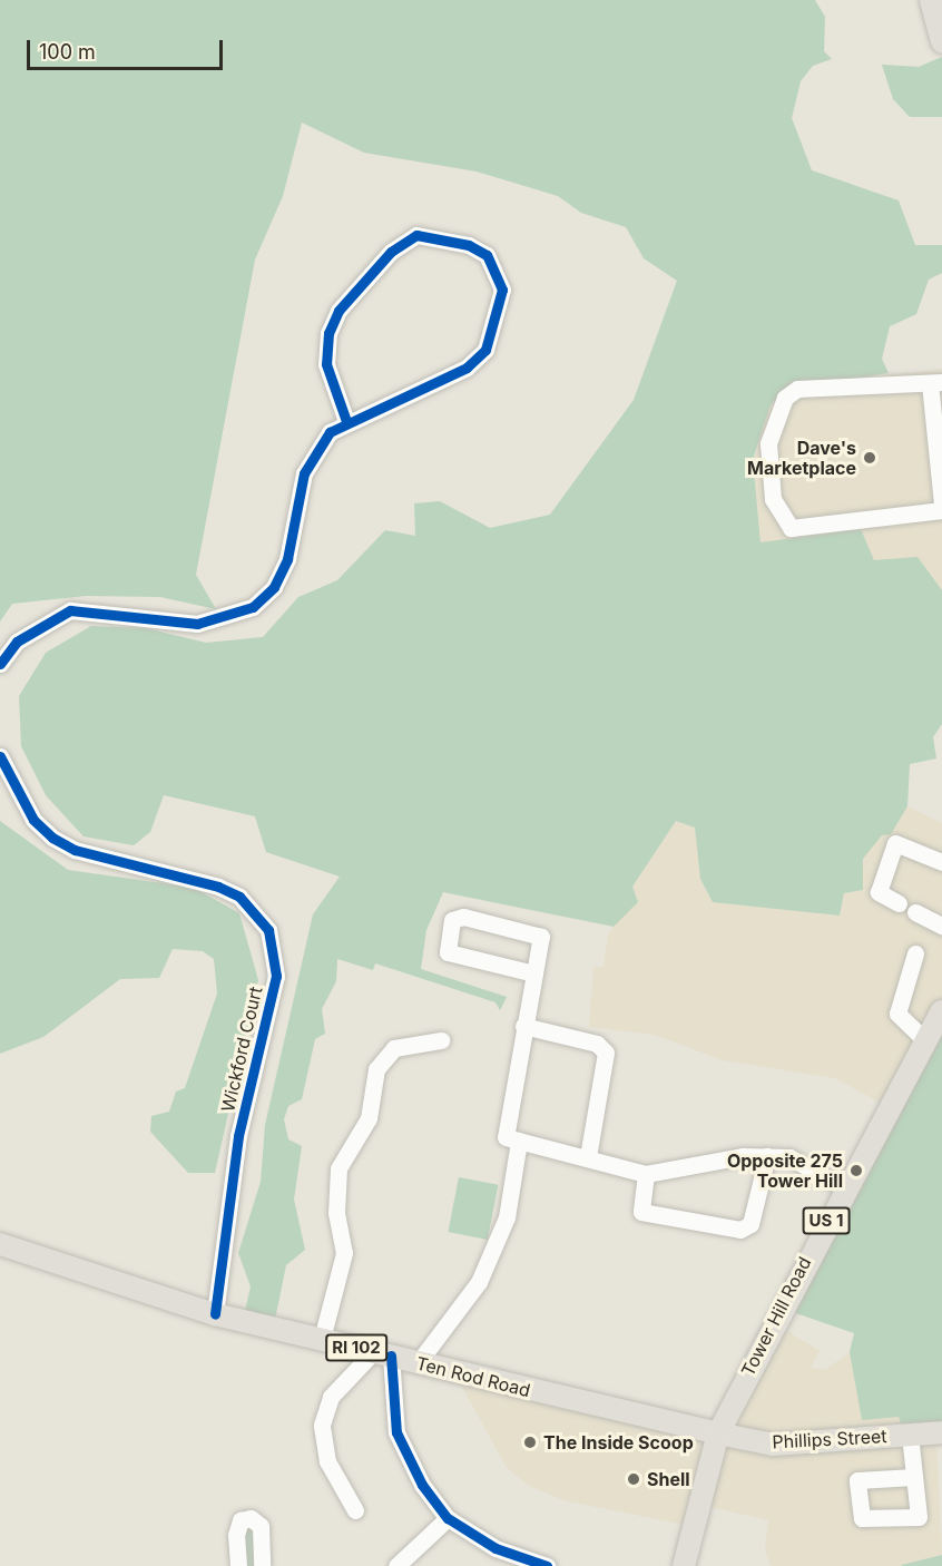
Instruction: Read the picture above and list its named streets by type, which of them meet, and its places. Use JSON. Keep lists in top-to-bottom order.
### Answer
{
  "streets": {
    "main road": [
      "US 1",
      "Tower Hill Road",
      "RI 102",
      "Ten Rod Road",
      "Phillips Street"
    ],
    "street": ["Wickford Court"]
  },
  "crossings": [
    ["Wickford Court", "Ten Rod Road"],
    ["Tower Hill Road", "Ten Rod Road"],
    ["Tower Hill Road", "Phillips Street"],
    ["Ten Rod Road", "Phillips Street"]
  ],
  "places": [
    "Dave's Marketplace",
    "Opposite 275 Tower Hill",
    "The Inside Scoop",
    "Shell"
  ],
  "scale_bar": "100 m"
}
